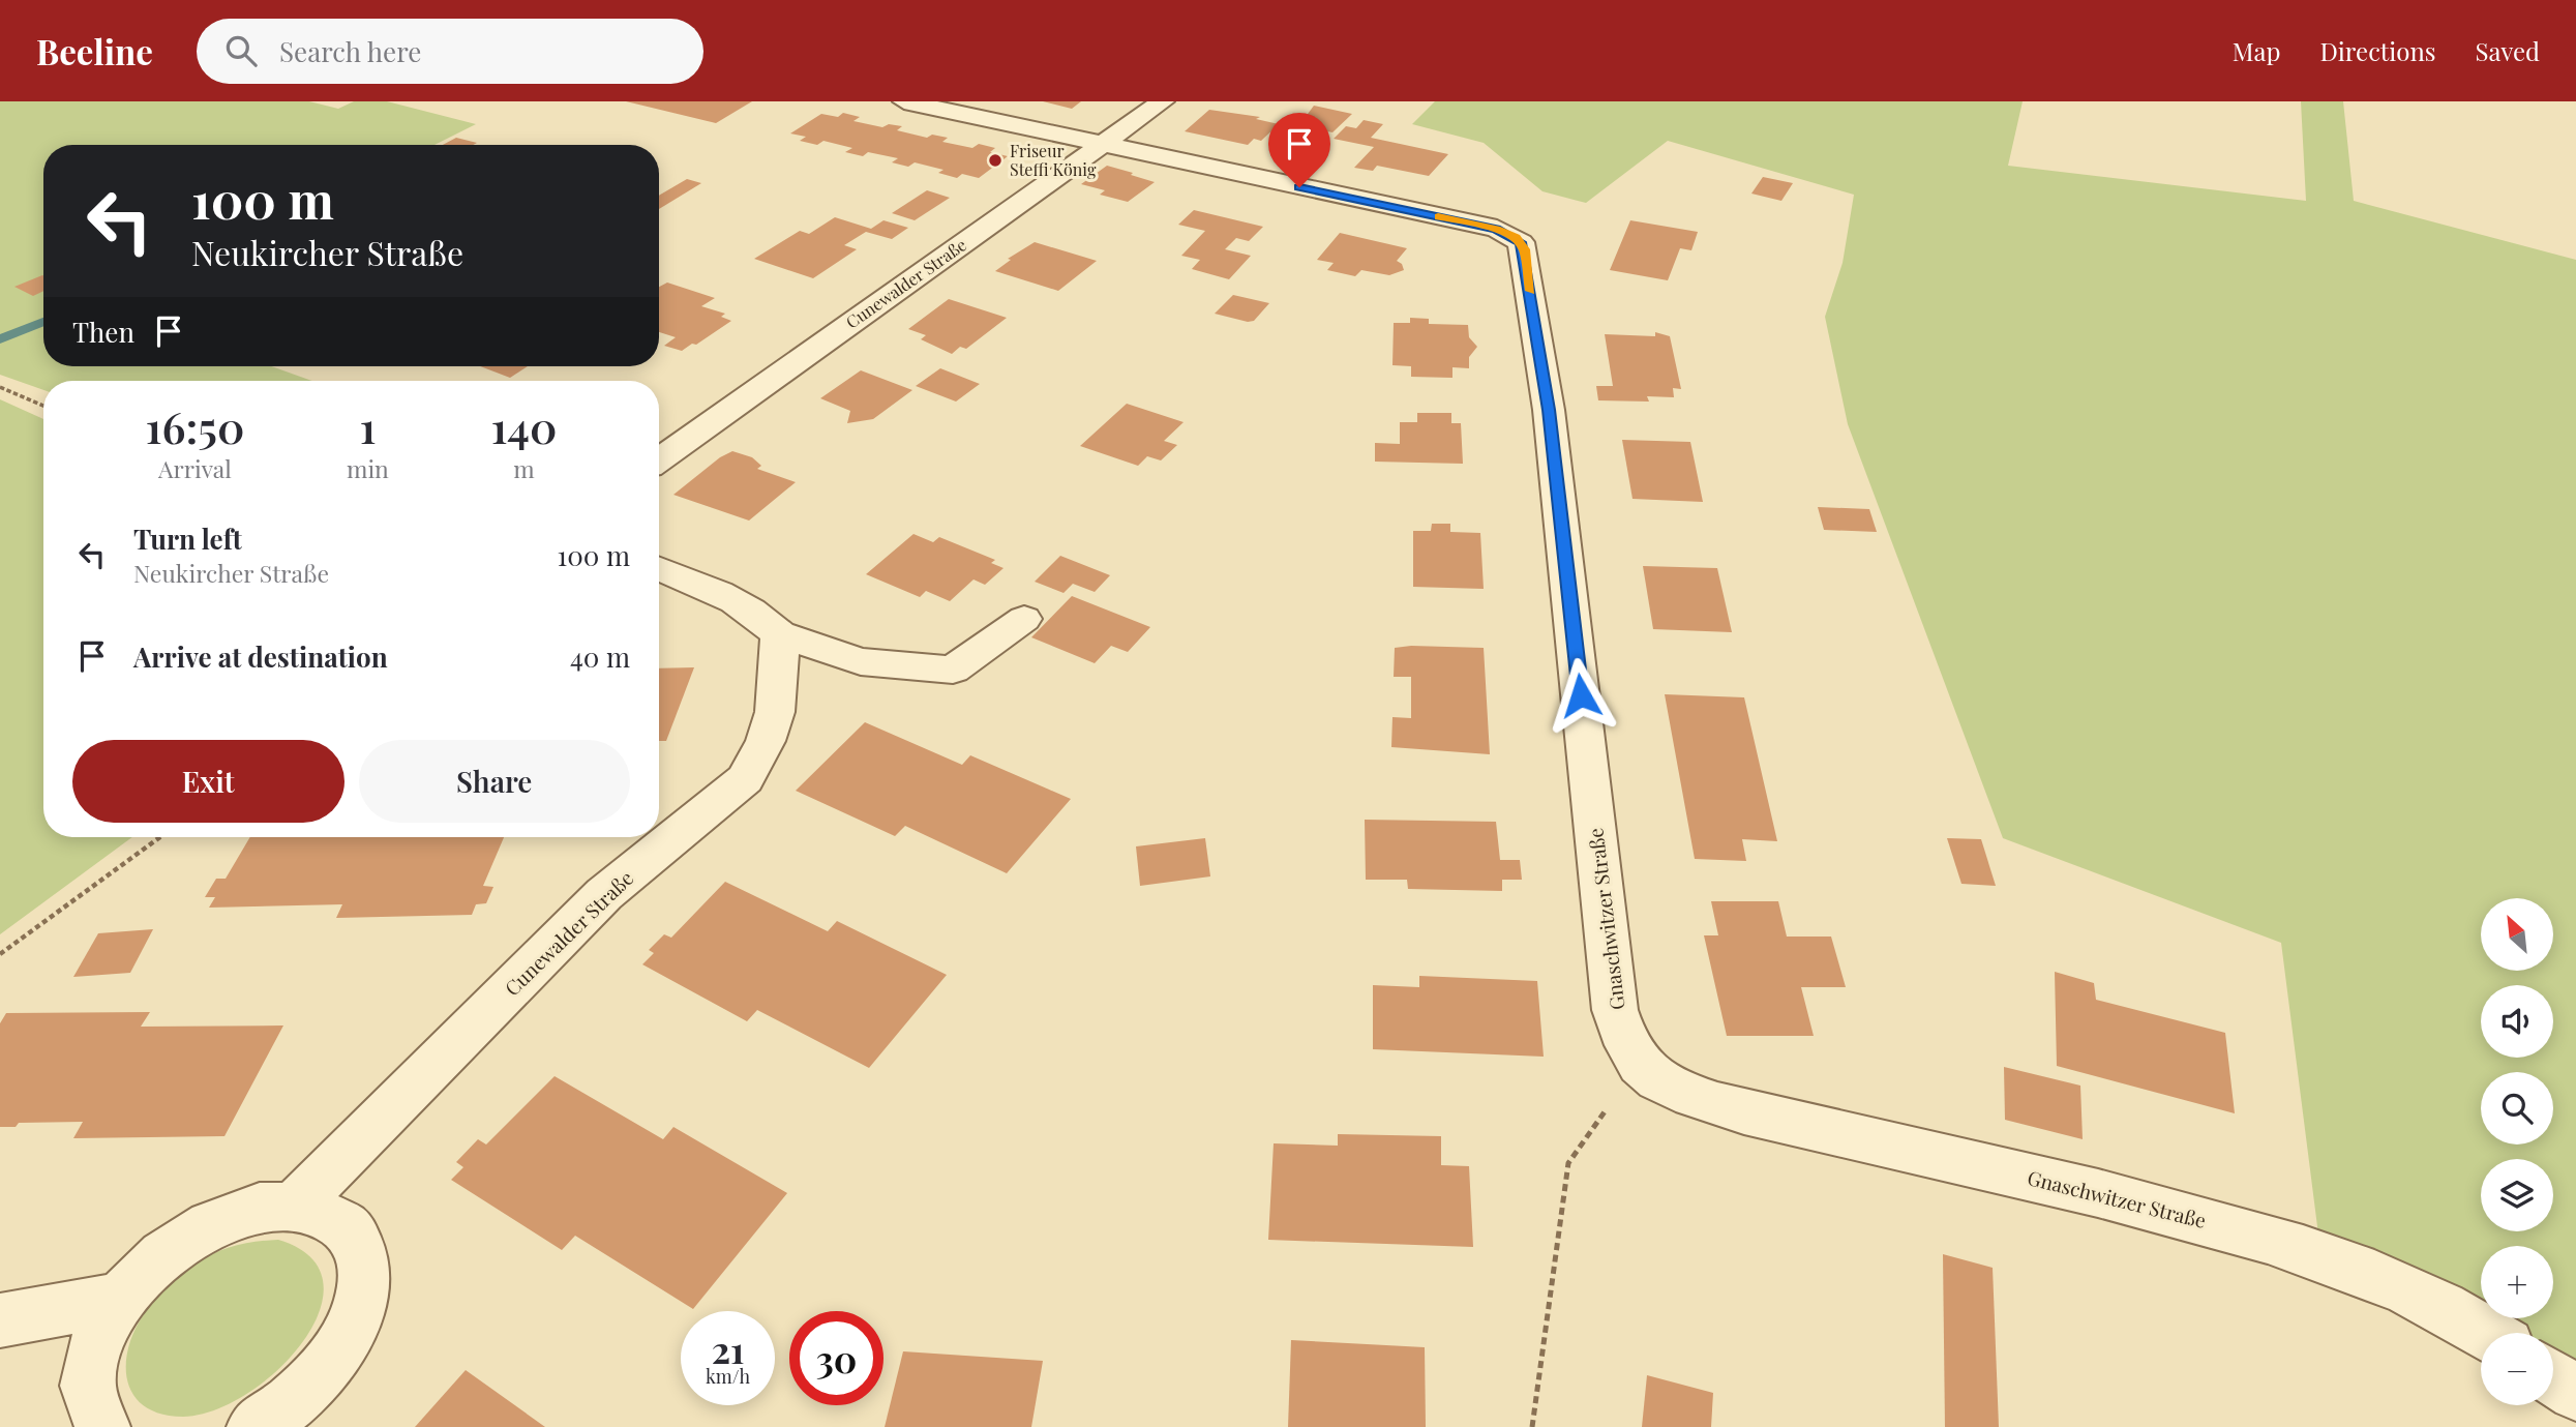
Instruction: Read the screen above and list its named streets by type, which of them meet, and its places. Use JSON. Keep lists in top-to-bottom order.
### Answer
{
  "streets": {
    "street": ["Cunewalder Straße", "Gnaschwitzer Straße"]
  },
  "crossings": [
    ["Cunewalder Straße", "Gnaschwitzer Straße"]
  ],
  "places": ["Friseur Steffi König"],
  "north": "top left",
  "page": {
    "header": "Beeline",
    "search": "Search here",
    "nav": ["Map", "Directions", "Saved"],
    "turn": ["100 m", "Neukircher Straße"],
    "then": "Then",
    "eta": [
      "16:50",
      "Arrival",
      "1",
      "min",
      "140",
      "m"
    ],
    "list": [
      {
        "name": "Turn left",
        "note": "Neukircher Straße",
        "value": "100 m"
      },
      {
        "name": "Arrive at destination",
        "value": "40 m"
      }
    ],
    "buttons": ["Exit", "Share"],
    "map_buttons": ["+", "−"],
    "speed": "21 km/h",
    "limit": "30"
  }
}
